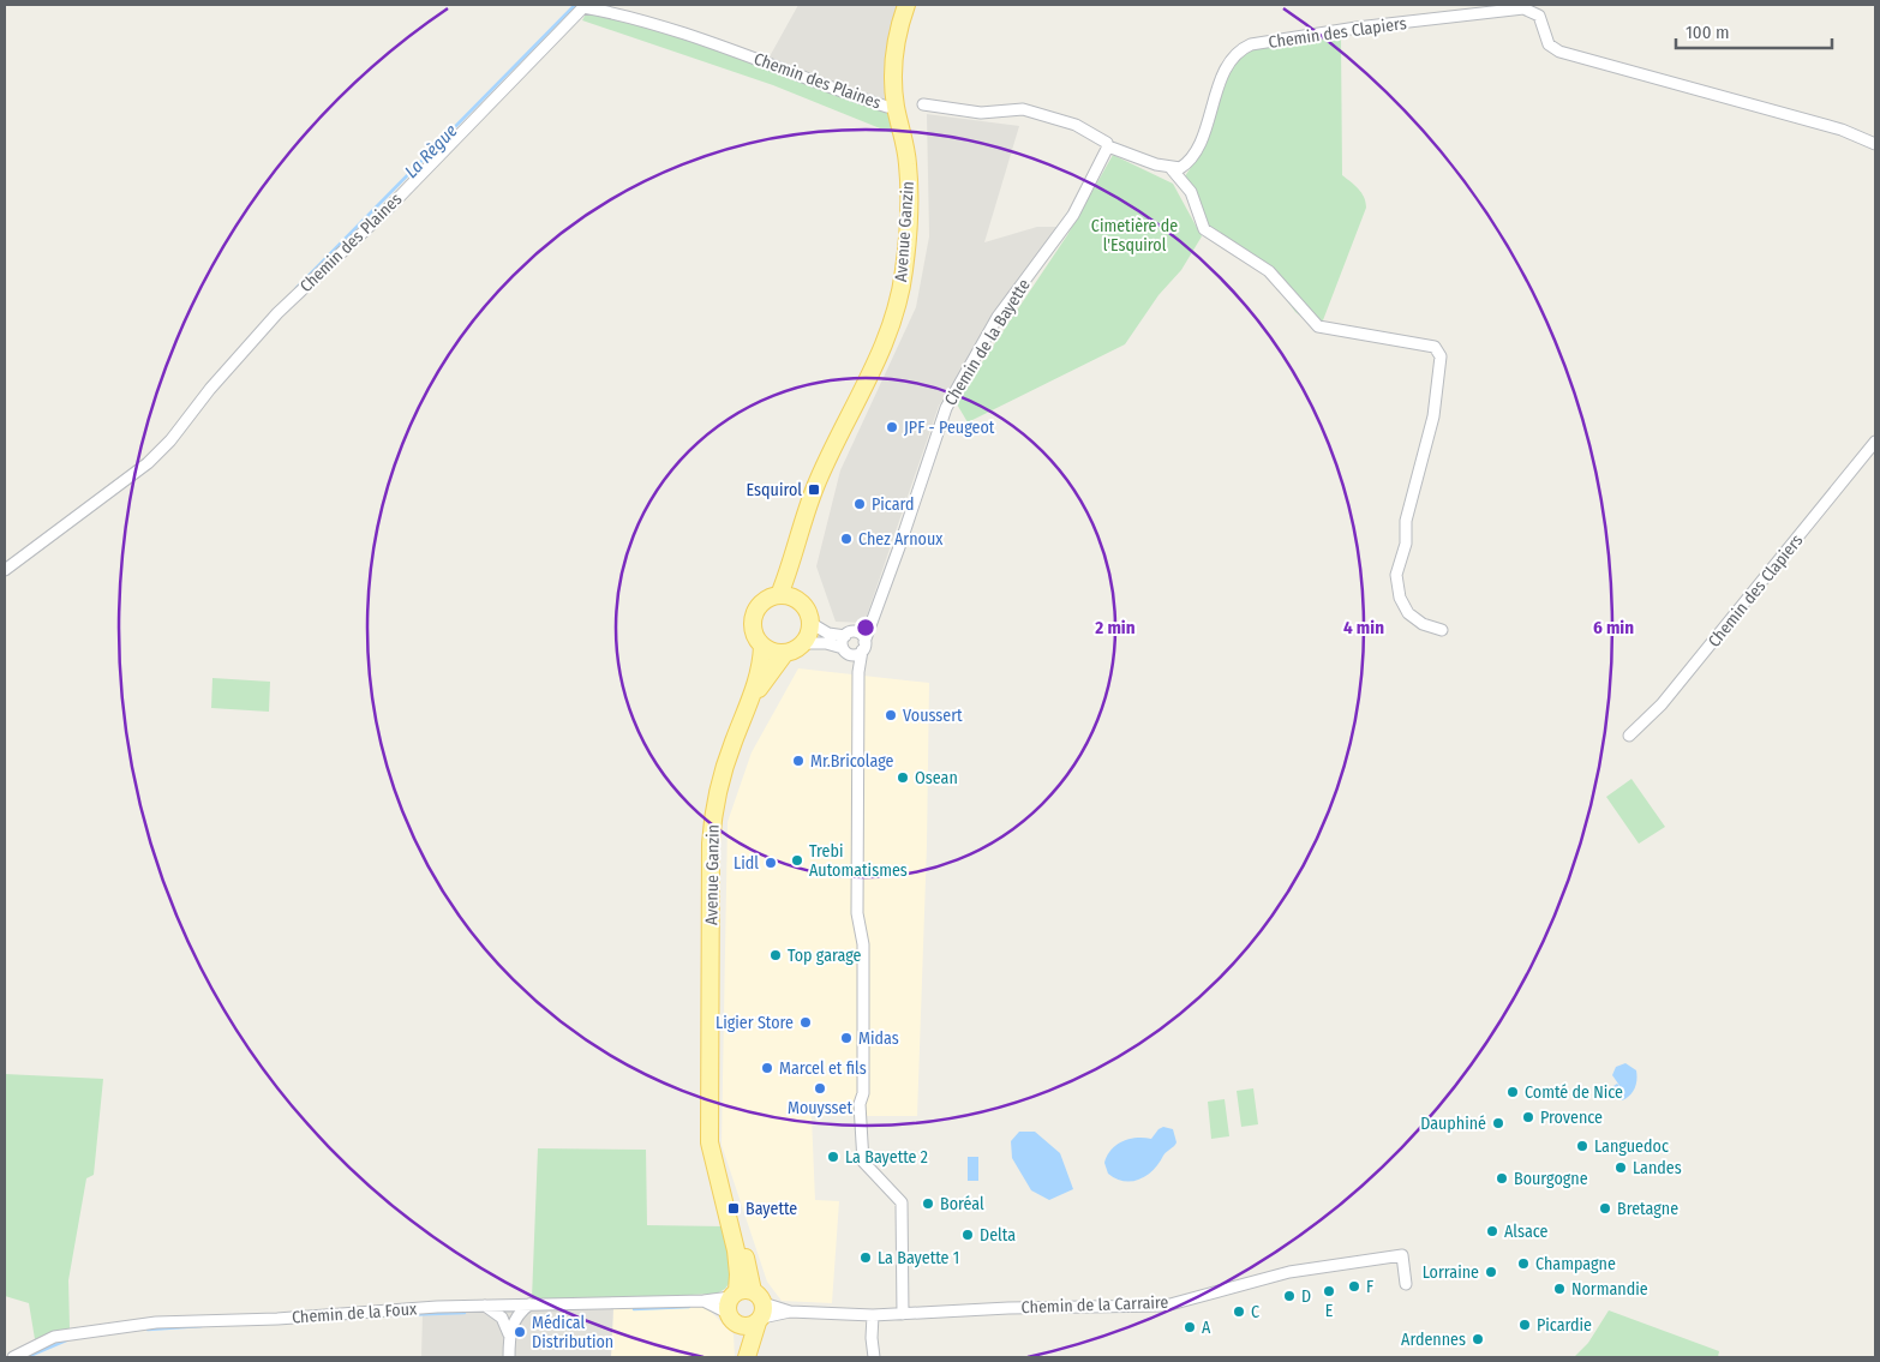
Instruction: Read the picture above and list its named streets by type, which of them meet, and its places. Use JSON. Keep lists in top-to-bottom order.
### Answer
{
  "streets": {
    "main road": ["Avenue Ganzin"],
    "street": [
      "Chemin des Clapiers",
      "Chemin des Plaines",
      "Chemin de la Bayette",
      "Chemin de la Carraire",
      "Chemin de la Foux"
    ]
  },
  "crossings": [
    ["Chemin des Plaines", "Avenue Ganzin"],
    ["Avenue Ganzin", "Chemin de la Carraire"],
    ["Avenue Ganzin", "Chemin de la Foux"],
    ["Chemin de la Carraire", "Chemin de la Foux"]
  ],
  "water": ["La Règue"],
  "parks": ["Cimetière de l'Esquirol"],
  "places": {
    "other": [
      "JPF - Peugeot",
      "Picard",
      "Chez Arnoux",
      "Voussert",
      "Mr.Bricolage",
      "Osean",
      "Trebi Automatismes",
      "Lidl",
      "Top garage",
      "Ligier Store",
      "Midas",
      "Marcel et fils",
      "Mouysset",
      "Comté de Nice",
      "Provence",
      "Dauphiné",
      "Languedoc",
      "La Bayette 2",
      "Landes",
      "Bourgogne",
      "Boréal",
      "Bretagne",
      "Alsace",
      "Delta",
      "La Bayette 1",
      "Champagne",
      "Lorraine",
      "F",
      "Normandie",
      "E",
      "D",
      "C",
      "Picardie",
      "A",
      "Médical Distribution",
      "Ardennes"
    ],
    "transit": ["Esquirol", "Bayette"]
  },
  "scale_bar": "100 m",
  "rings": ["2 min", "4 min", "6 min"]
}
